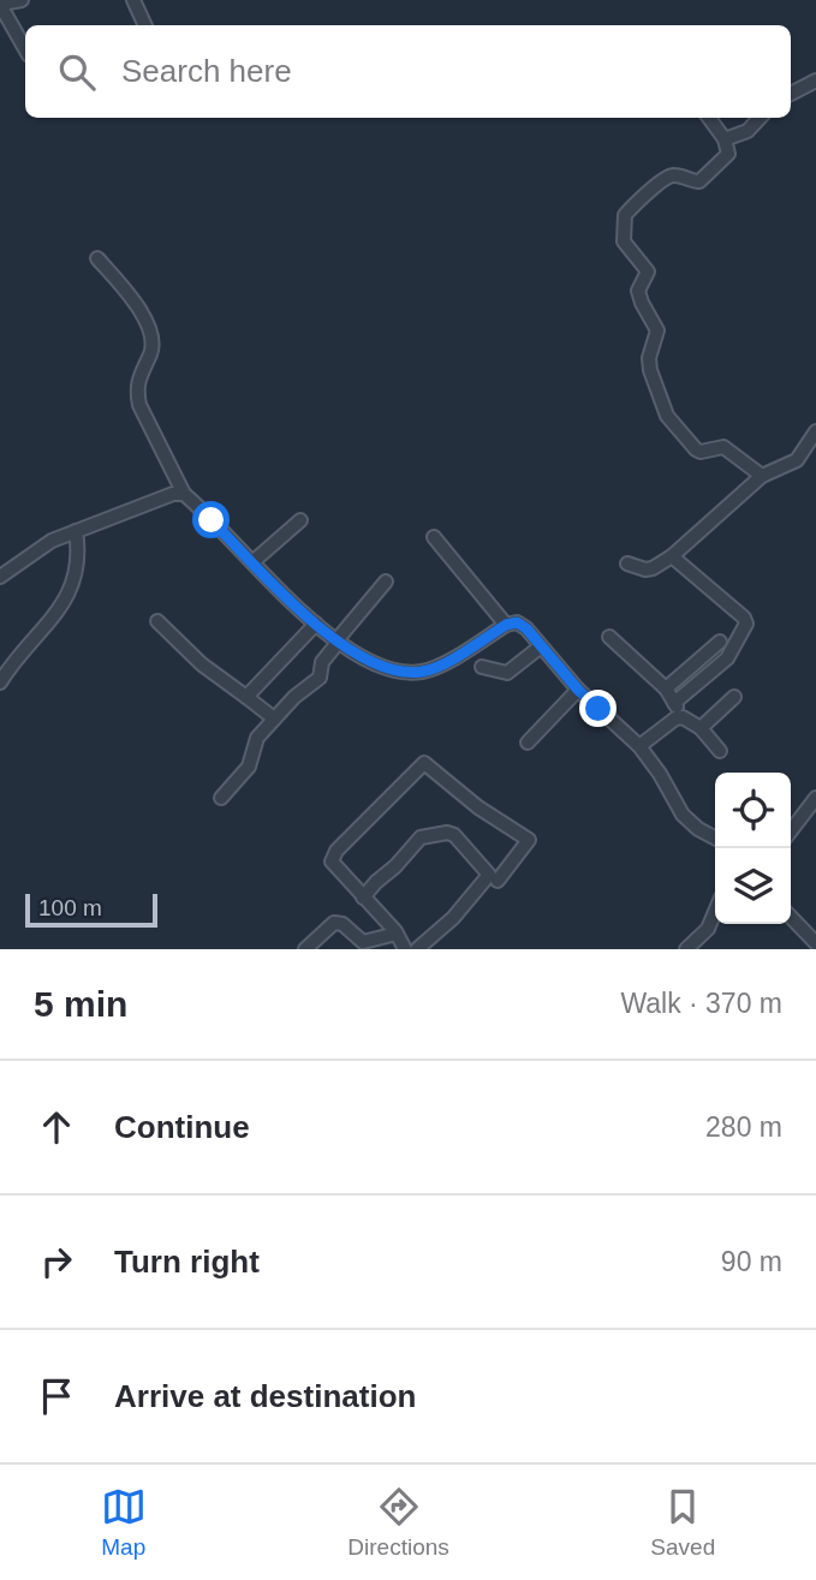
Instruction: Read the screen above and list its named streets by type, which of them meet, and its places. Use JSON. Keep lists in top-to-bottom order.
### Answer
{
  "scale_bar": "100 m",
  "page": {
    "search": "Search here",
    "scale": "100 m",
    "heading": ["5 min", "Walk · 370 m"],
    "list": [
      ["Continue", "280 m"],
      ["Turn right", "90 m"],
      "Arrive at destination"
    ],
    "nav": ["Map", "Directions", "Saved"]
  }
}
